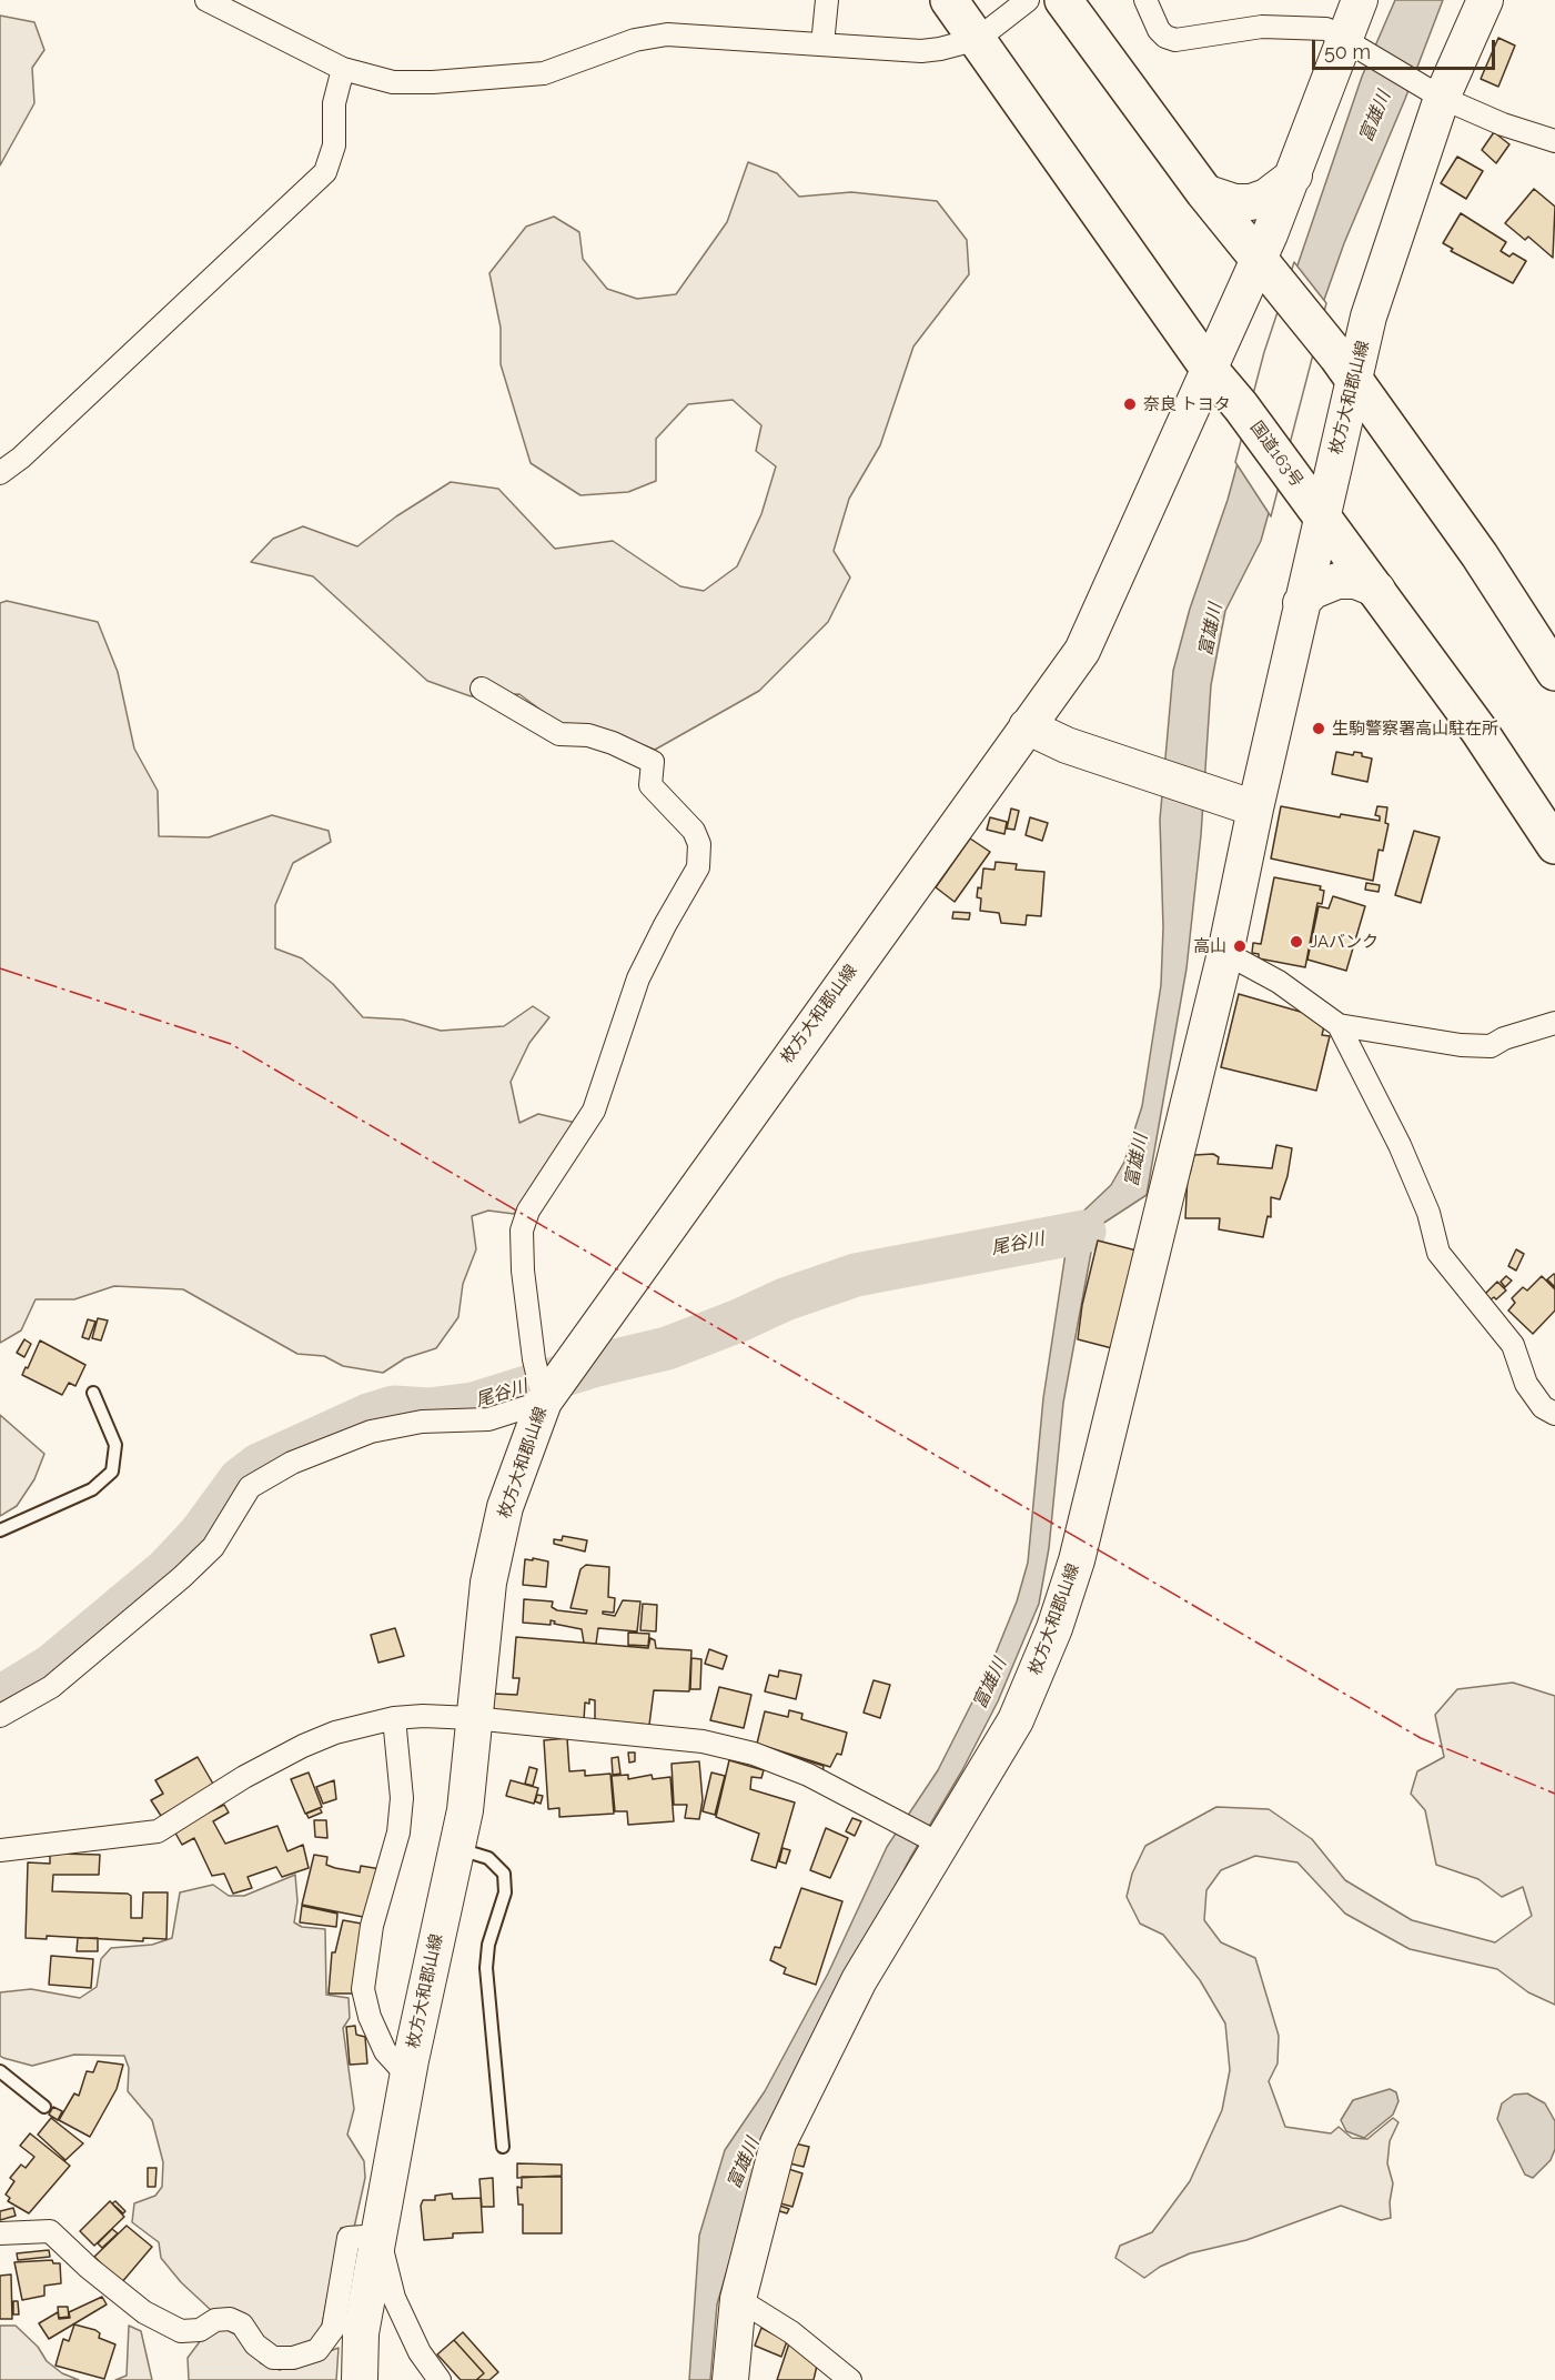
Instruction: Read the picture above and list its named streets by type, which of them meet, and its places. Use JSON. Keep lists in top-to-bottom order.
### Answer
{
  "streets": {
    "highway": ["国道163号"],
    "main road": ["枚方大和郡山線"]
  },
  "crossings": [
    ["枚方大和郡山線", "国道163号"]
  ],
  "water": ["富雄川", "尾谷川"],
  "places": [
    "奈良 トヨタ",
    "生駒警察署高山駐在所",
    "JAバンク",
    "高山"
  ],
  "scale_bar": "50 m"
}
